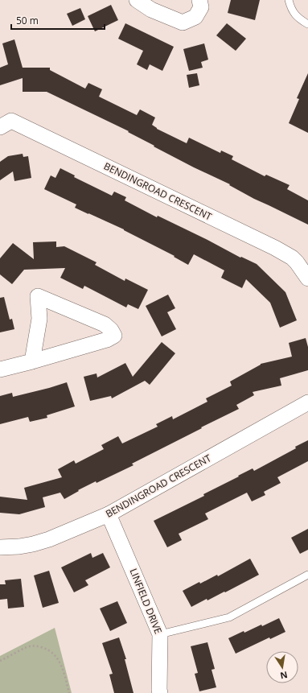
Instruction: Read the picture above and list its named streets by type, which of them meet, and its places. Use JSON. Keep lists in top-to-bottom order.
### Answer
{
  "streets": {
    "street": ["BENDINGROAD CRESCENT", "LINFIELD DRIVE"]
  },
  "crossings": [
    ["BENDINGROAD CRESCENT", "LINFIELD DRIVE"]
  ],
  "scale_bar": "50 m",
  "north": "bottom"
}
